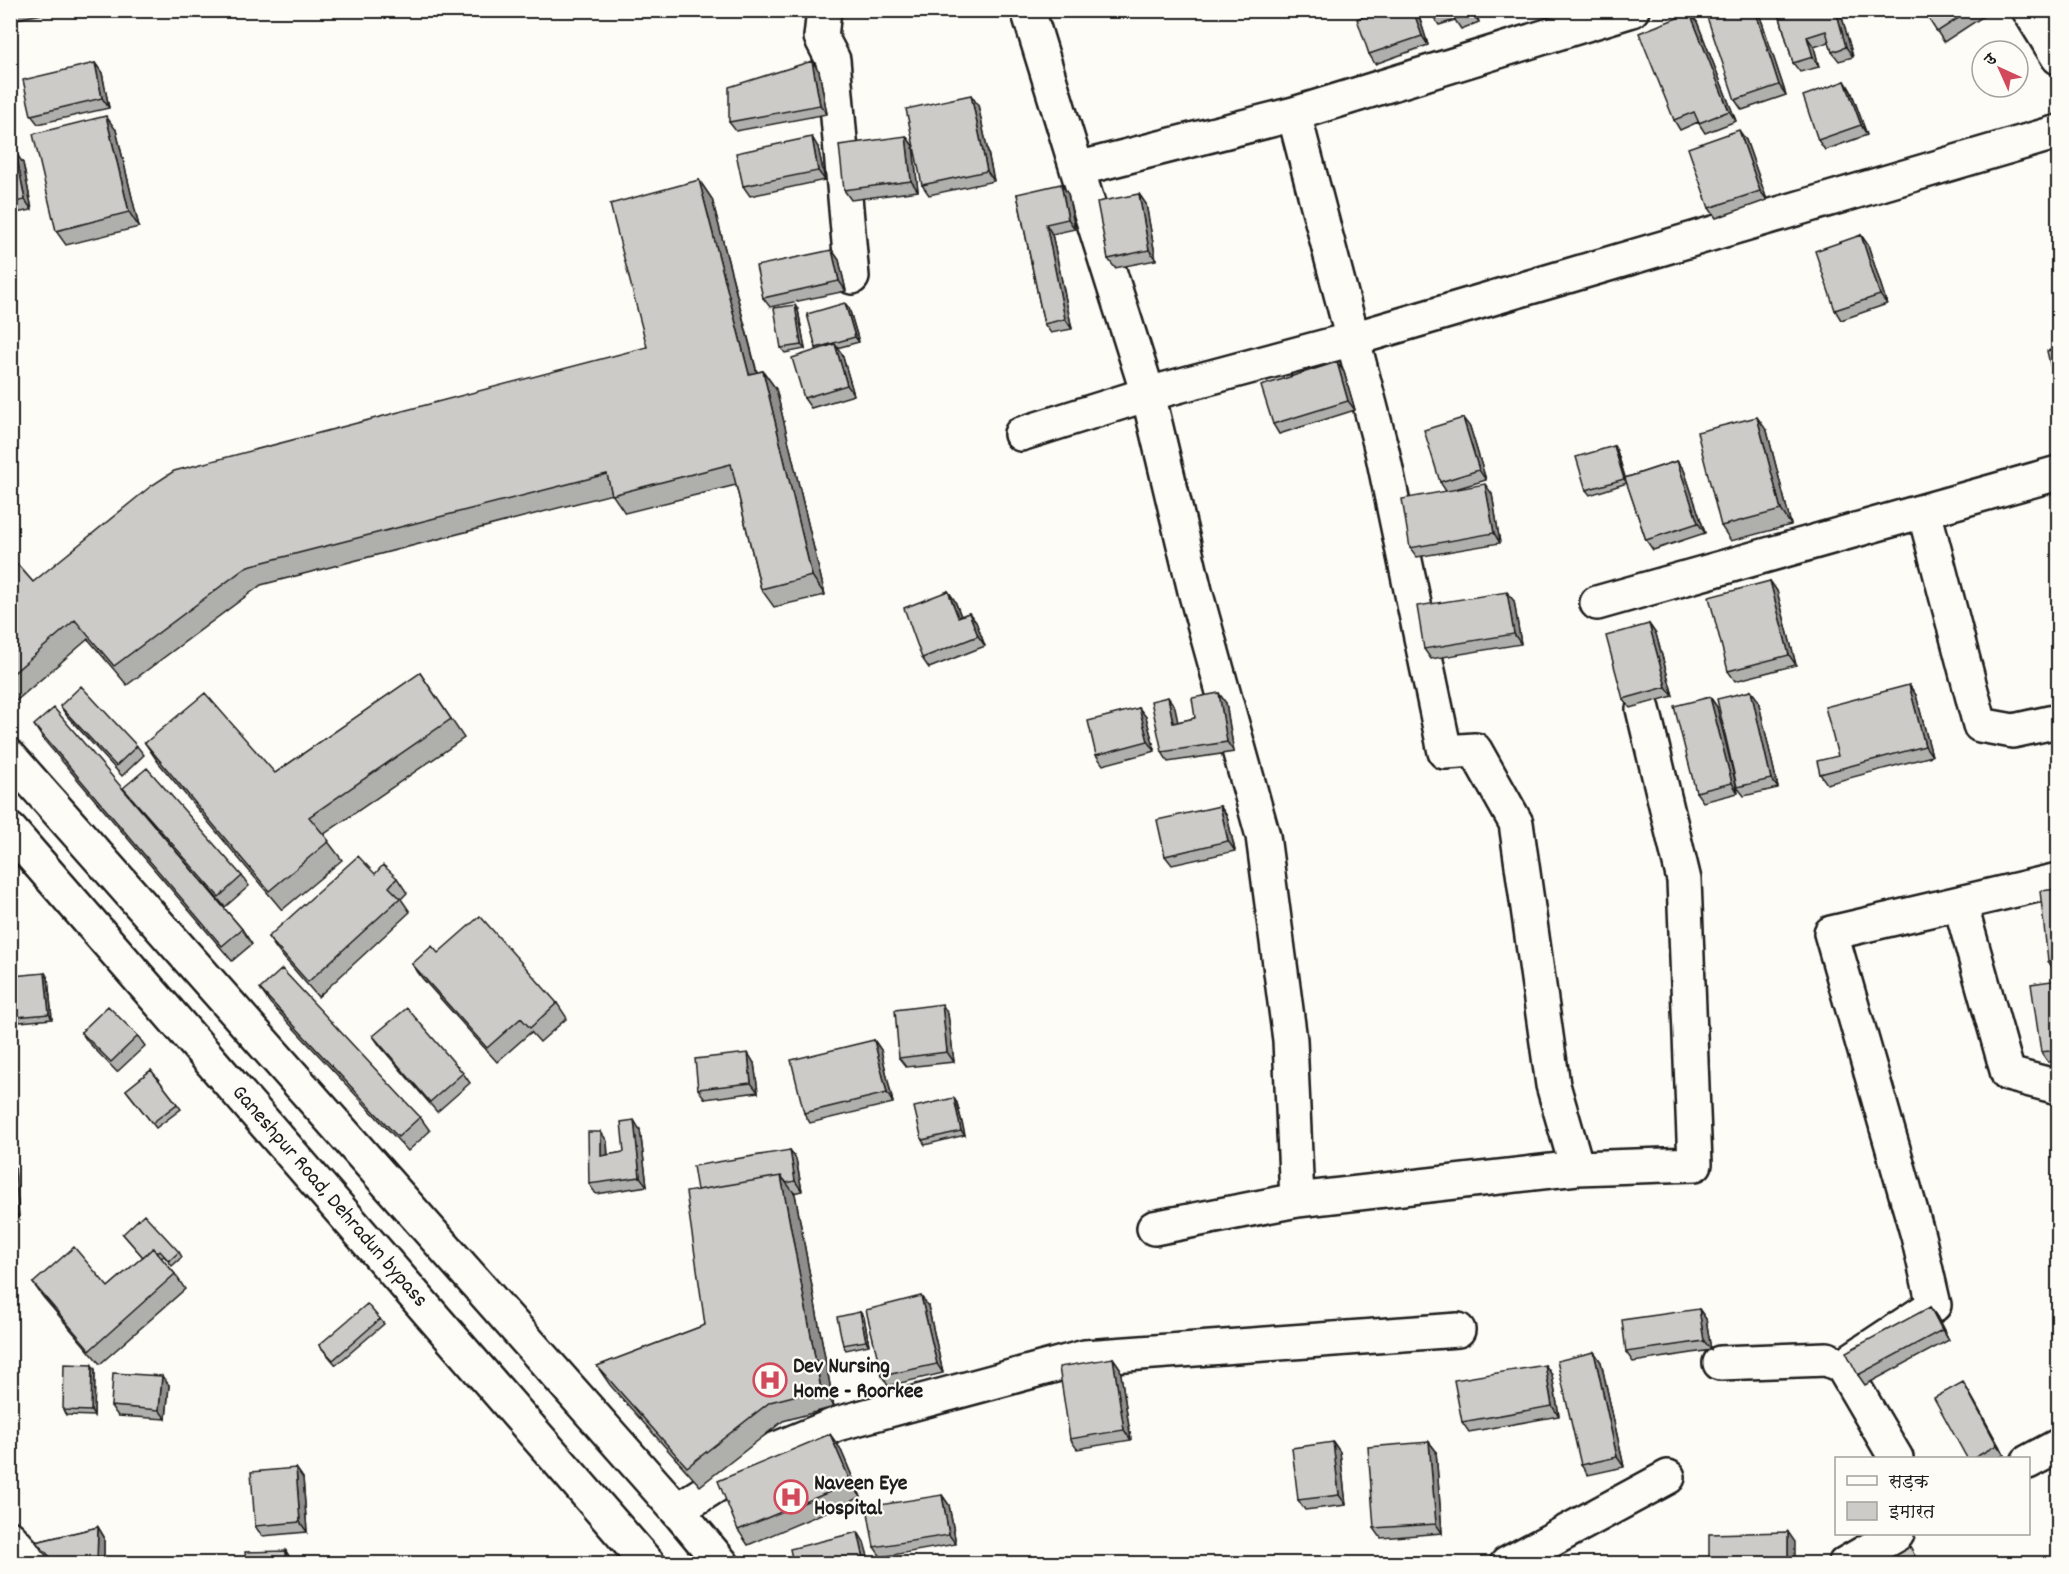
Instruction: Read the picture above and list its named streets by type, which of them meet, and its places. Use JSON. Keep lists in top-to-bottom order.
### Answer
{
  "streets": {
    "street": ["Ganeshpur Road, Dehradun bypass"]
  },
  "places": {
    "hospital": ["Dev Nursing Home - Roorkee", "Naveen Eye Hospital"]
  },
  "legend": ["सड़क", "इमारत"],
  "north": "top left"
}
